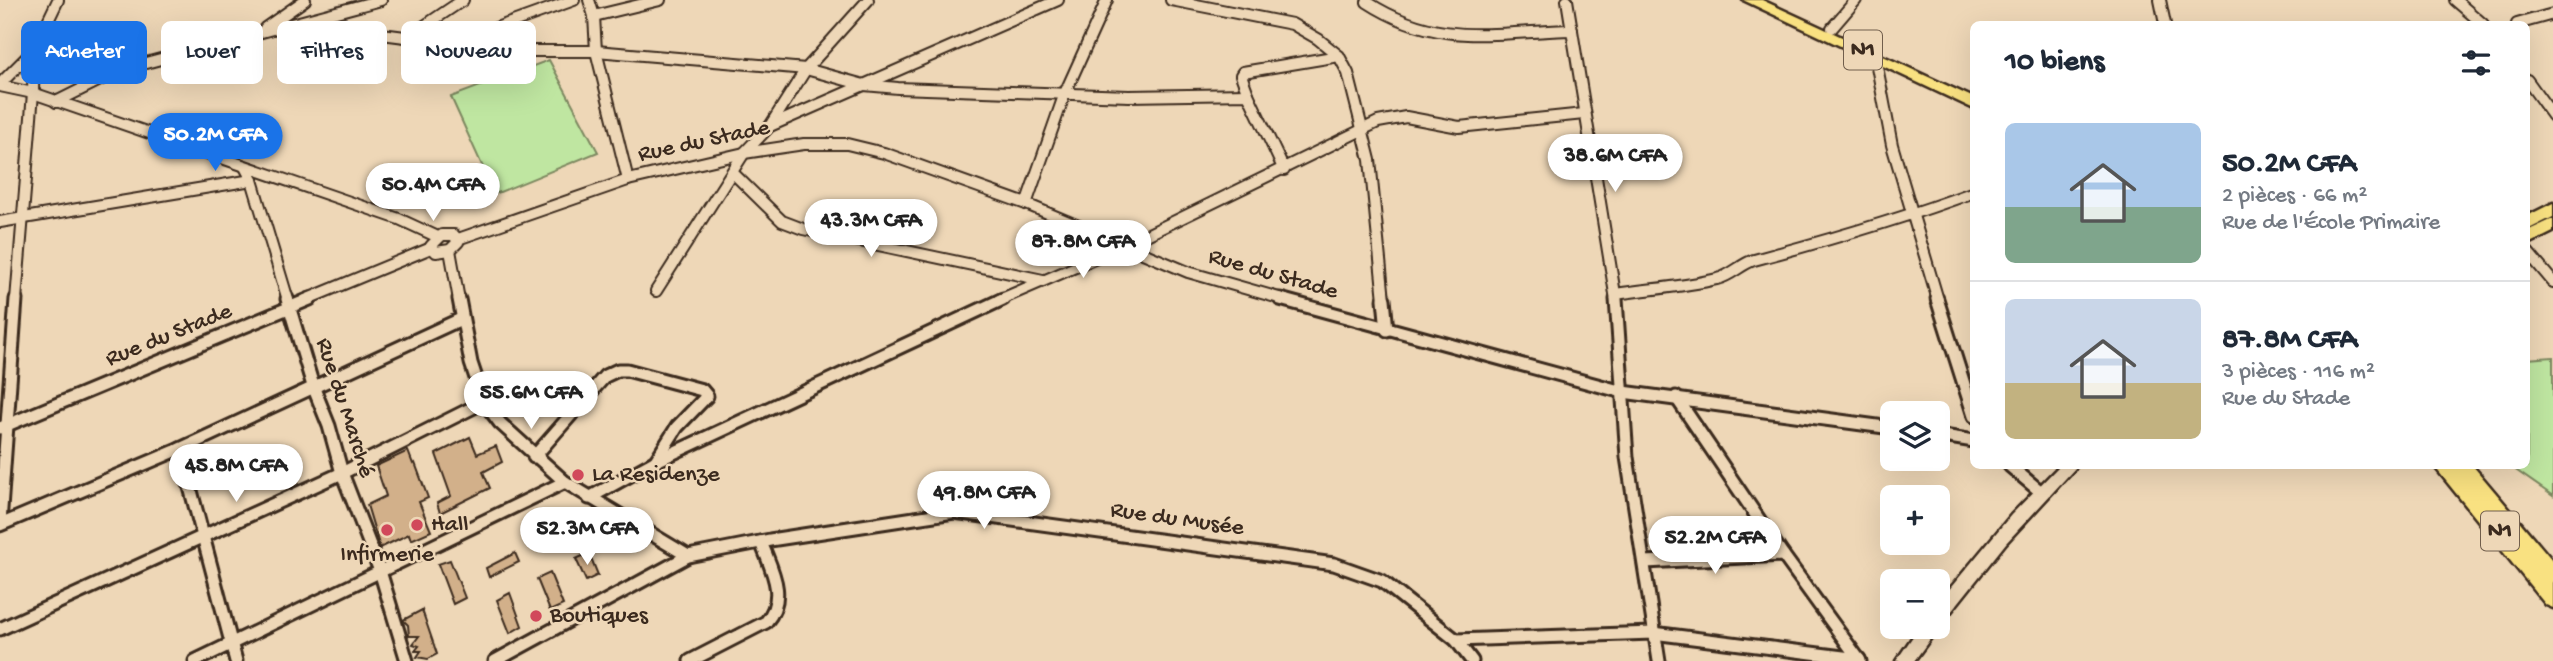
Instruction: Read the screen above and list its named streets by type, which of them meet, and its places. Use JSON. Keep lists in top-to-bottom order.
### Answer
{
  "streets": {
    "main road": ["N1"],
    "street": ["Rue du Stade", "Rue du Marché", "Rue du Musée"]
  },
  "crossings": [
    ["Rue du Stade", "Rue du Marché"]
  ],
  "places": [
    "La Residenze",
    "Hall",
    "Infirmerie",
    "Boutiques"
  ],
  "page": {
    "chip": [
      "Acheter",
      "Louer",
      "Filtres",
      "Nouveau"
    ],
    "heading": "10 biens",
    "list": [
      {
        "name": "50.2M CFA",
        "note": "2 pièces · 66 m² · Rue de l'École Primaire"
      },
      {
        "name": "87.8M CFA",
        "note": "3 pièces · 116 m² · Rue du Stade"
      }
    ],
    "price": [
      "50.2M CFA",
      "38.6M CFA",
      "50.4M CFA",
      "43.3M CFA",
      "87.8M CFA",
      "55.6M CFA",
      "45.8M CFA",
      "49.8M CFA",
      "52.3M CFA",
      "52.2M CFA"
    ],
    "map_buttons": ["+", "−"]
  }
}
